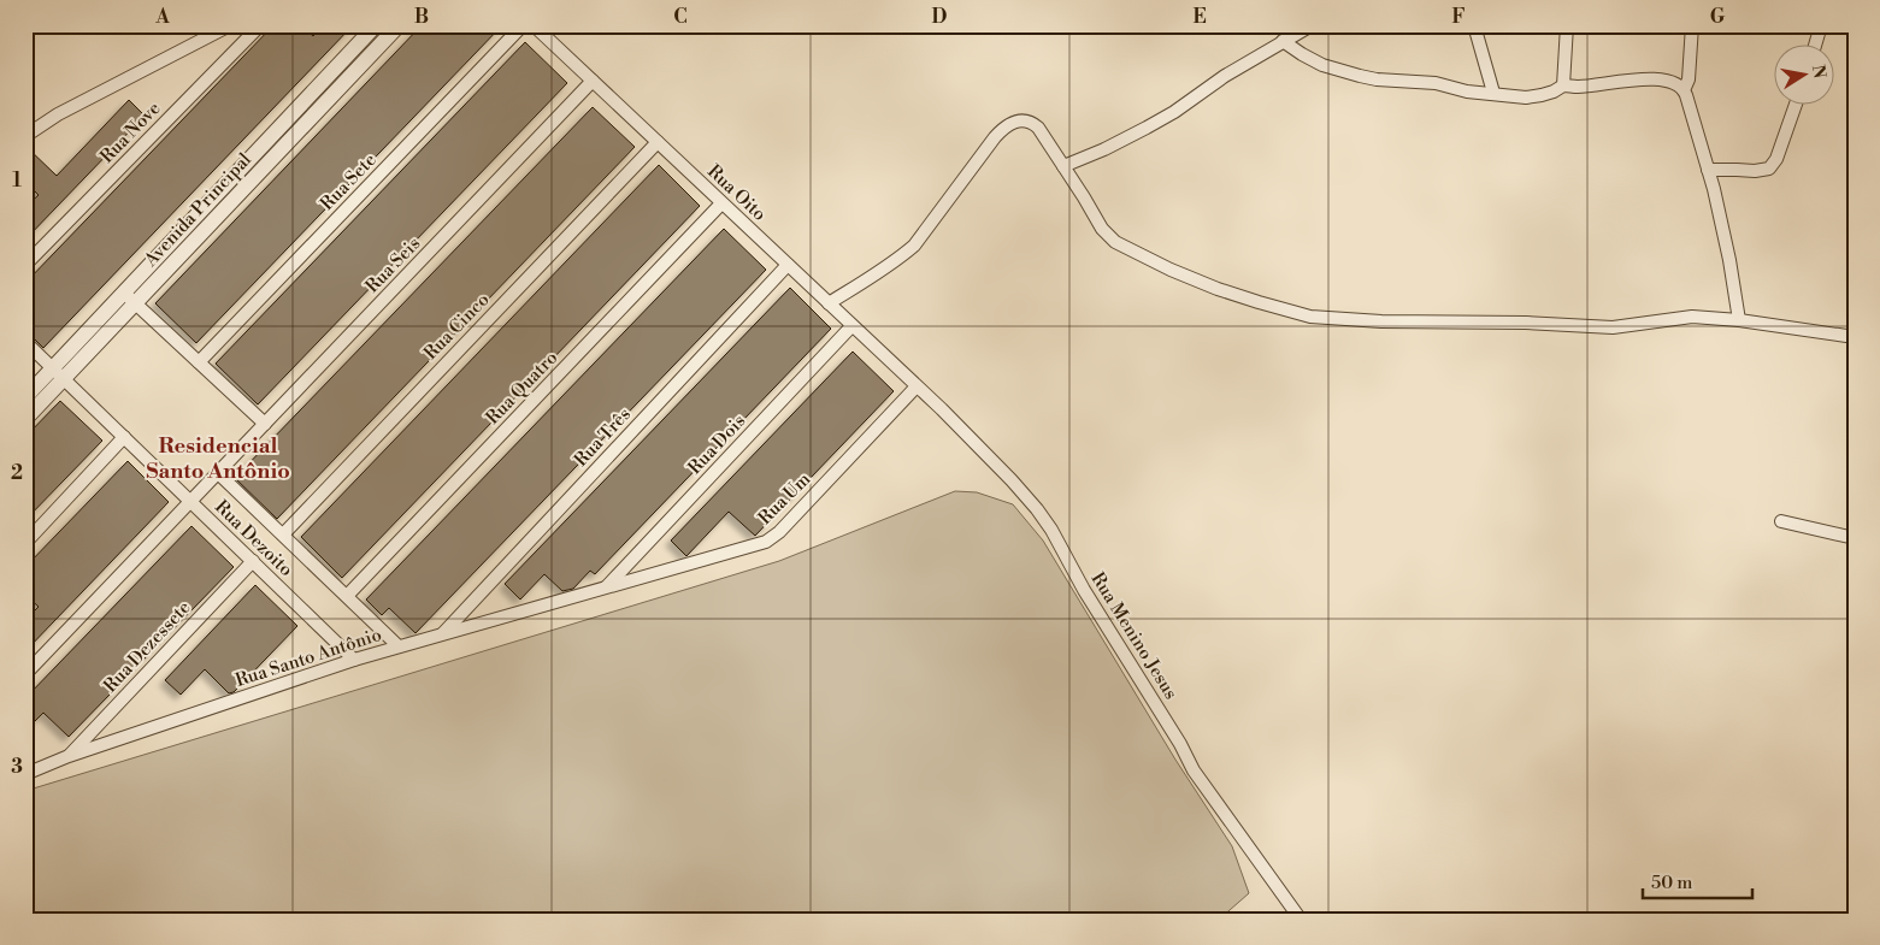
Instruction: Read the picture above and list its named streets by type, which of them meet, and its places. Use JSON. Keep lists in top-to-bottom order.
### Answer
{
  "streets": {
    "street": [
      "Rua Nove",
      "Rua Sete",
      "Rua Oito",
      "Avenida Principal",
      "Rua Seis",
      "Rua Cinco",
      "Rua Quatro",
      "Rua Três",
      "Rua Dois",
      "Rua Um",
      "Rua Dezoito",
      "Rua Menino Jesus",
      "Rua Dezessete",
      "Rua Santo Antônio"
    ]
  },
  "crossings": [
    ["Rua Oito", "Rua Seis"],
    ["Rua Oito", "Rua Cinco"],
    ["Rua Oito", "Rua Quatro"],
    ["Rua Oito", "Rua Três"],
    ["Rua Oito", "Rua Dois"],
    ["Rua Oito", "Rua Um"],
    ["Rua Oito", "Rua Menino Jesus"],
    ["Avenida Principal", "Rua Dezoito"],
    ["Rua Seis", "Rua Dezoito"],
    ["Rua Três", "Rua Santo Antônio"],
    ["Rua Dois", "Rua Um"],
    ["Rua Dois", "Rua Santo Antônio"],
    ["Rua Um", "Rua Menino Jesus"],
    ["Rua Um", "Rua Santo Antônio"],
    ["Rua Dezoito", "Rua Dezessete"],
    ["Rua Dezoito", "Rua Santo Antônio"],
    ["Rua Dezessete", "Rua Santo Antônio"]
  ],
  "districts": ["Residencial Santo Antônio"],
  "scale_bar": "50 m",
  "north": "right",
  "grid": {
    "columns": [
      "A",
      "B",
      "C",
      "D",
      "E",
      "F",
      "G"
    ],
    "rows": ["1", "2", "3"]
  }
}
